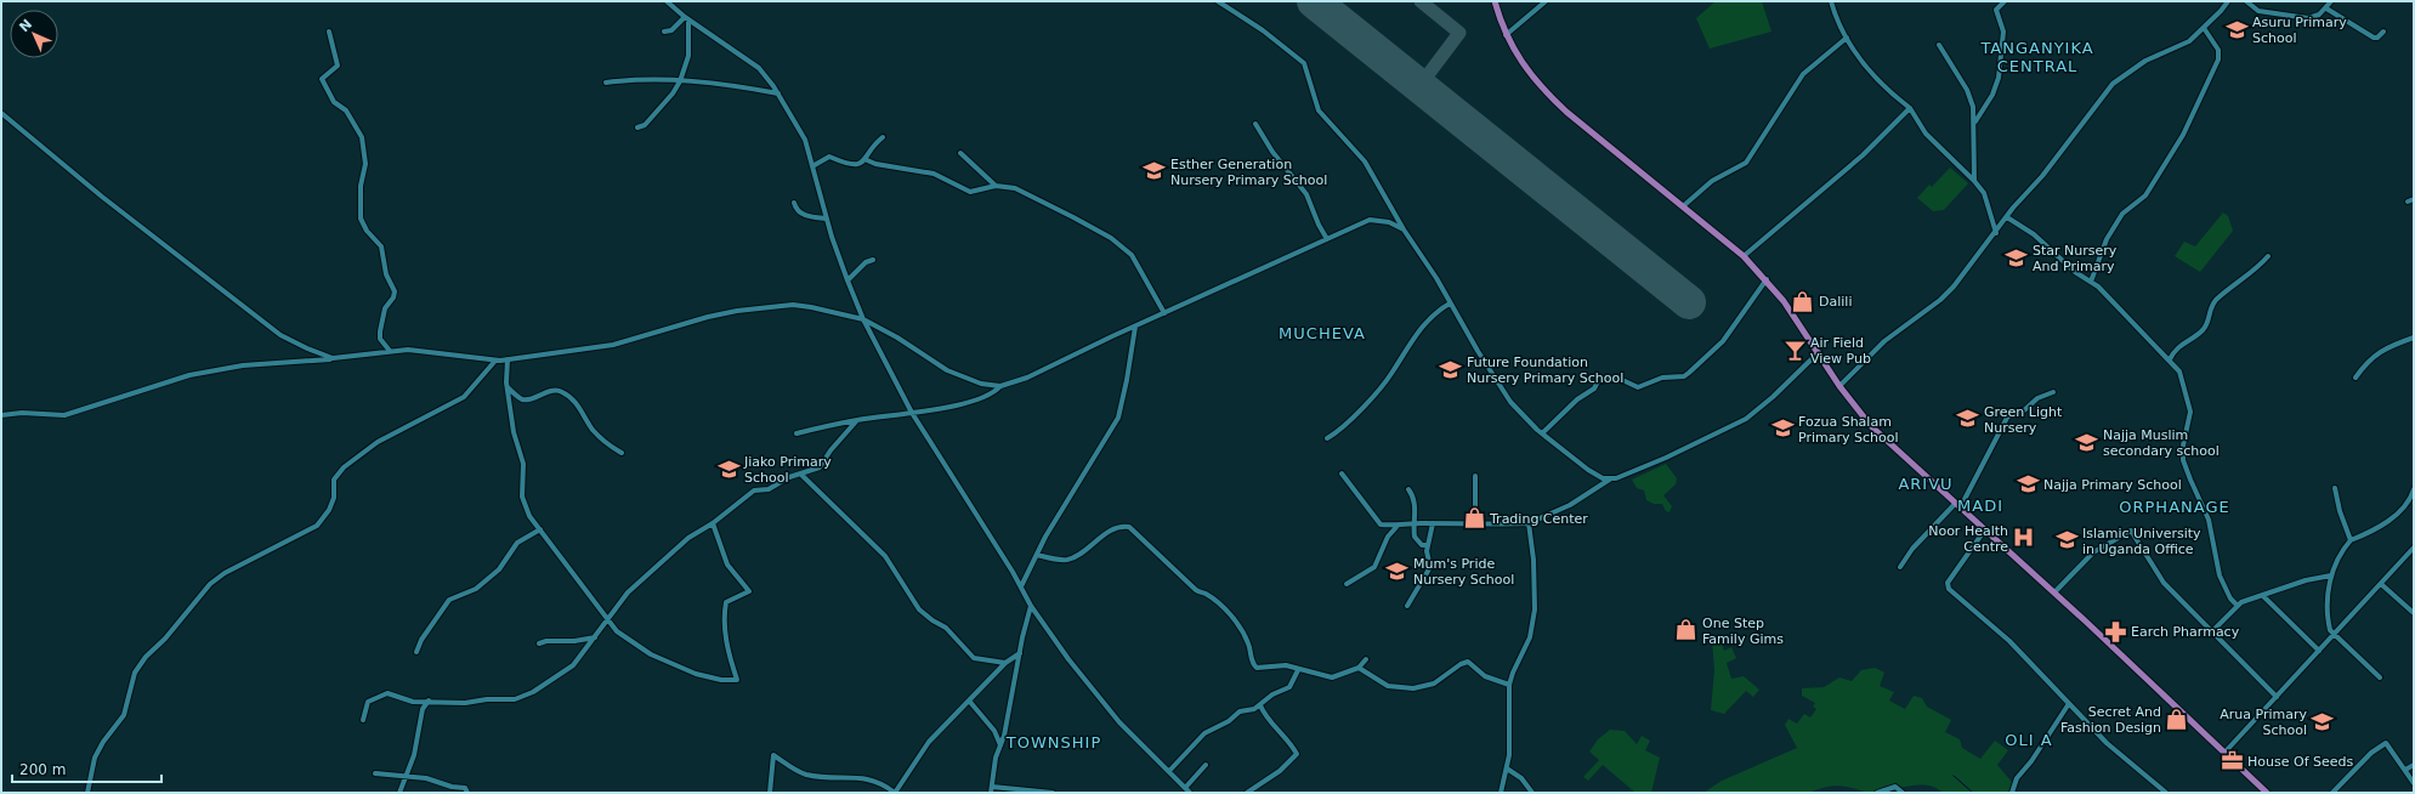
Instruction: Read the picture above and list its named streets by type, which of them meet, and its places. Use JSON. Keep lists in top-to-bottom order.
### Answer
{
  "districts": [
    "TANGANYIKA CENTRAL",
    "MUCHEVA",
    "ARIVU",
    "MADI",
    "ORPHANAGE",
    "OLI A",
    "TOWNSHIP"
  ],
  "places": {
    "school or university": [
      "Asuru Primary School",
      "Esther Generation Nursery Primary School",
      "Star Nursery And Primary",
      "Future Foundation Nursery Primary School",
      "Green Light Nursery",
      "Fozua Shalam Primary School",
      "Najja Muslim secondary school",
      "Jiako Primary School",
      "Najja Primary School",
      "Islamic University in Uganda Office",
      "Mum's Pride Nursery School",
      "Arua Primary School"
    ],
    "shop": [
      "Dalili",
      "Trading Center",
      "One Step Family Gims",
      "Secret And Fashion Design"
    ],
    "bar": ["Air Field View Pub"],
    "hospital": ["Noor Health Centre"],
    "pharmacy": ["Earch Pharmacy"],
    "office": ["House Of Seeds"]
  },
  "scale_bar": "200 m",
  "north": "top left"
}
